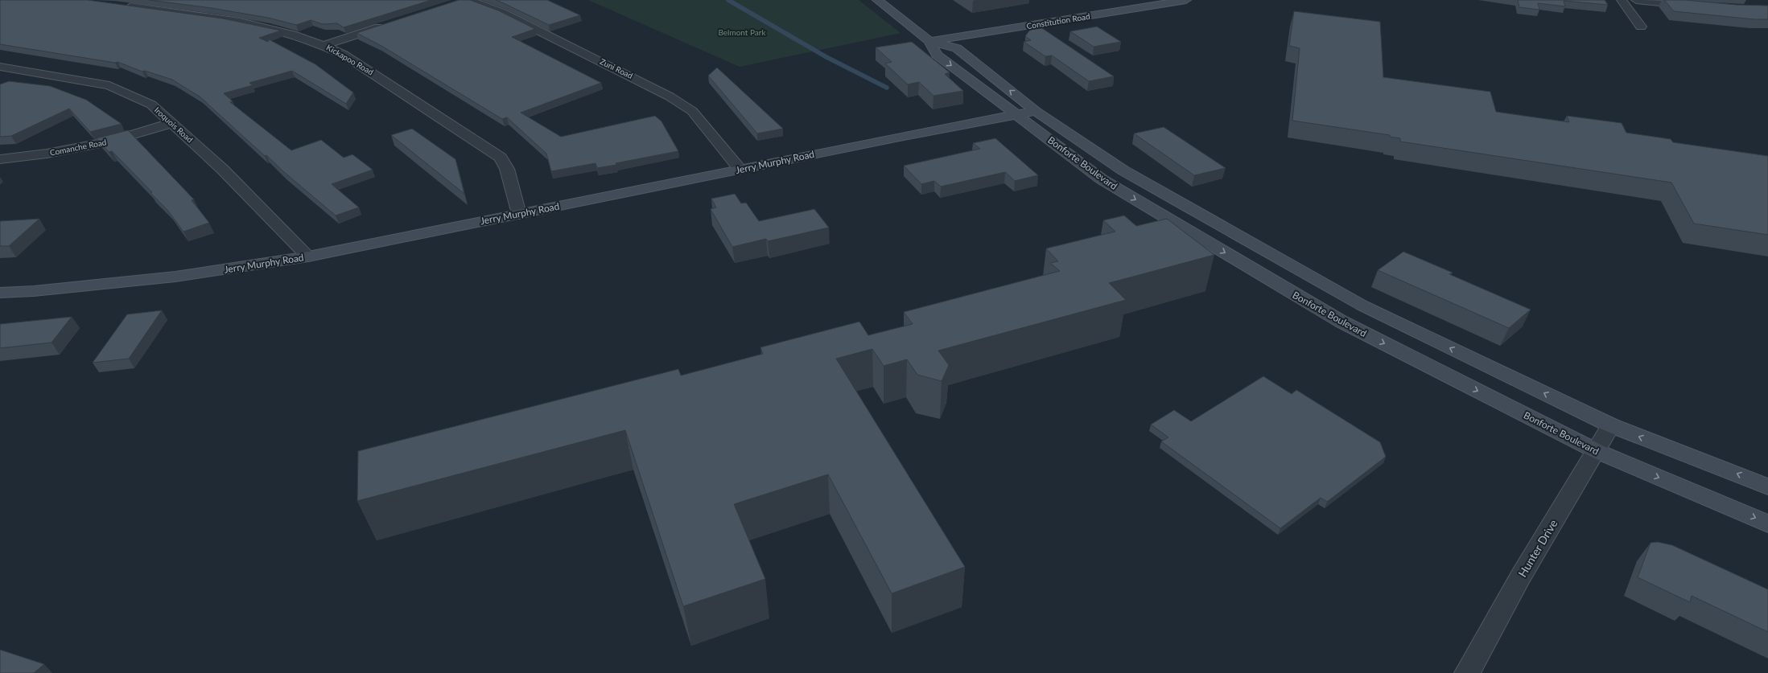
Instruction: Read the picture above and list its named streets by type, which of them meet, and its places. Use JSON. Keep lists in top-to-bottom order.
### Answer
{
  "streets": {
    "main road": ["Constitution Road", "Jerry Murphy Road", "Bonforte Boulevard"],
    "street": [
      "Kickapoo Road",
      "Zuni Road",
      "Iroquois Road",
      "Comanche Road",
      "Hunter Drive"
    ]
  },
  "crossings": [
    ["Constitution Road", "Bonforte Boulevard"],
    ["Kickapoo Road", "Jerry Murphy Road"],
    ["Zuni Road", "Jerry Murphy Road"],
    ["Iroquois Road", "Comanche Road"],
    ["Iroquois Road", "Jerry Murphy Road"],
    ["Jerry Murphy Road", "Bonforte Boulevard"],
    ["Bonforte Boulevard", "Hunter Drive"]
  ],
  "parks": ["Belmont Park"]
}
